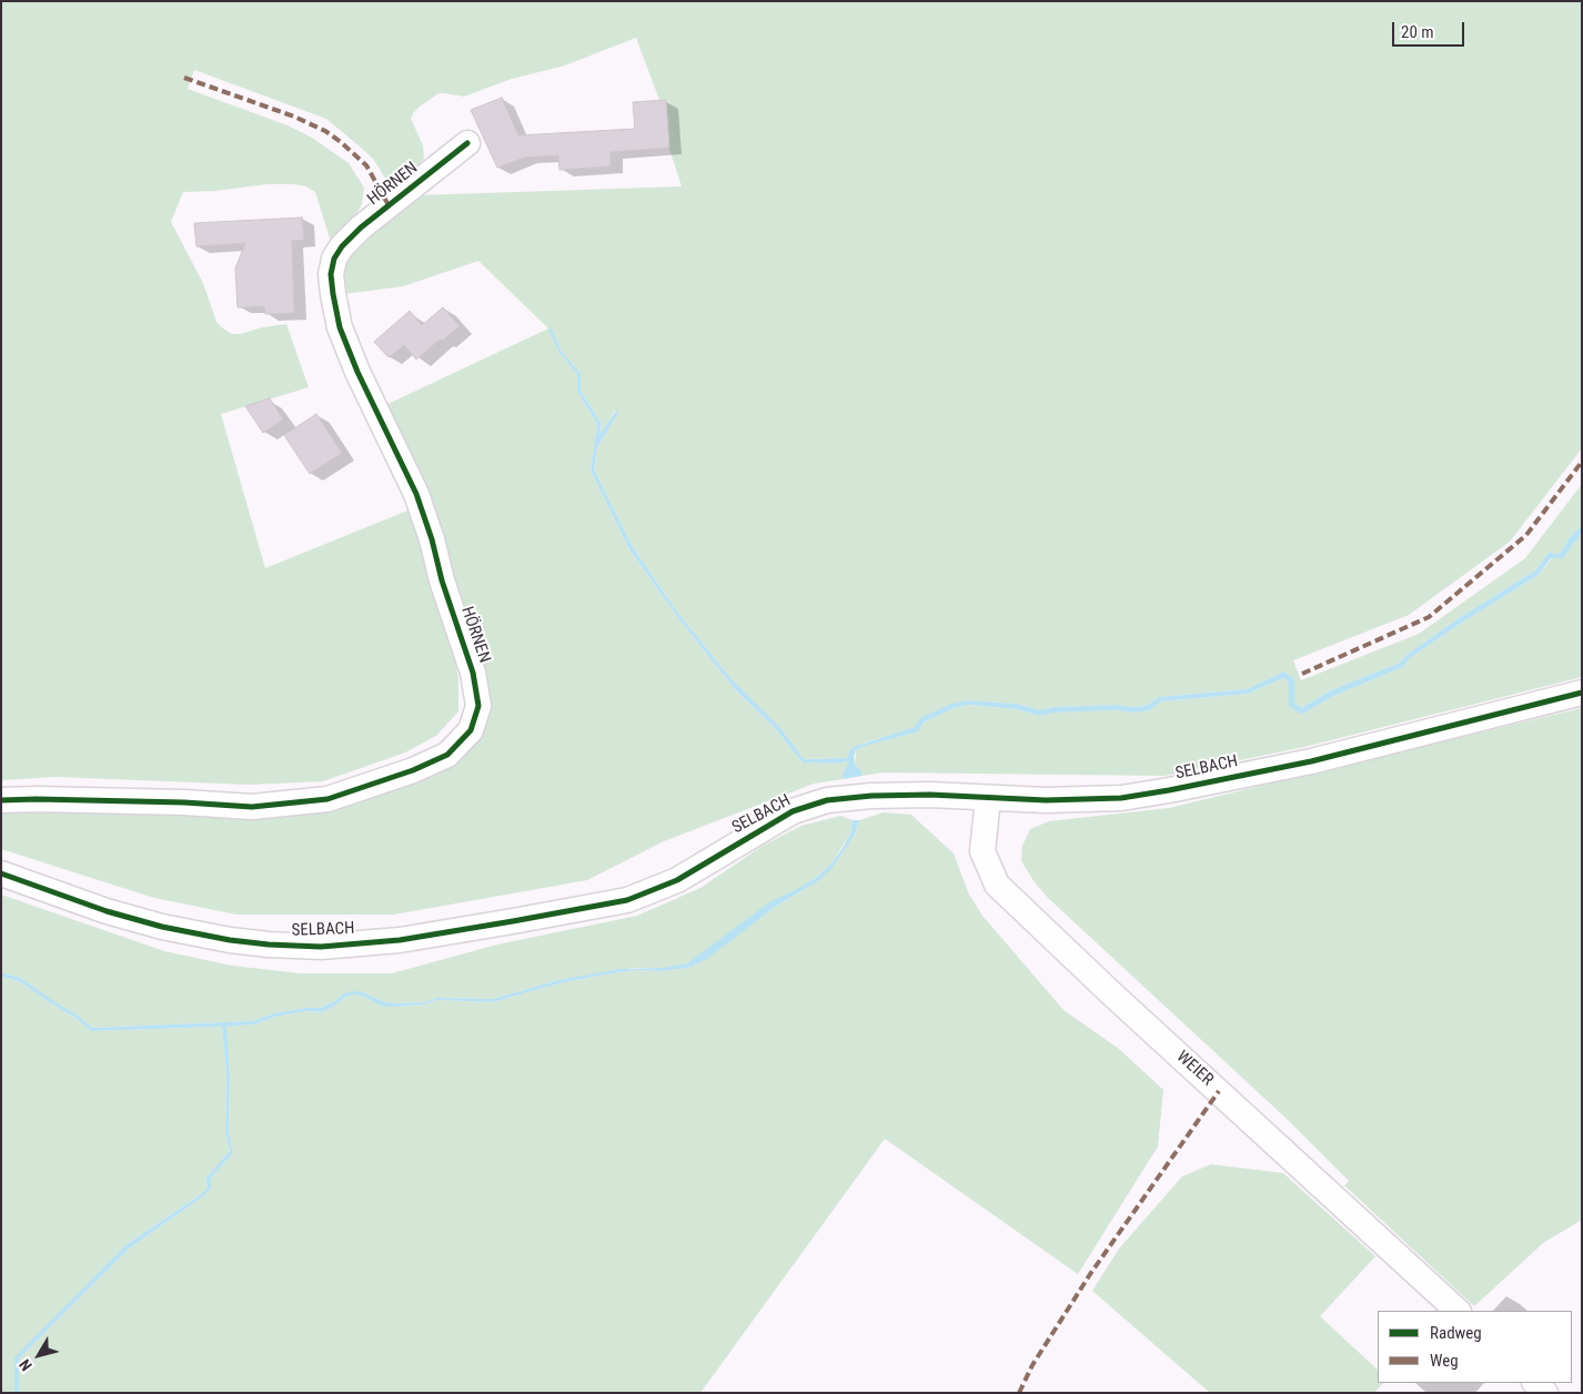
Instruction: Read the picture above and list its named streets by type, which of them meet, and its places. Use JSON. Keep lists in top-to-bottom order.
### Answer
{
  "streets": {
    "street": ["HÖRNEN", "SELBACH", "WEIER"]
  },
  "crossings": [
    ["SELBACH", "WEIER"]
  ],
  "legend": ["Radweg", "Weg"],
  "scale_bar": "20 m",
  "north": "bottom left"
}
